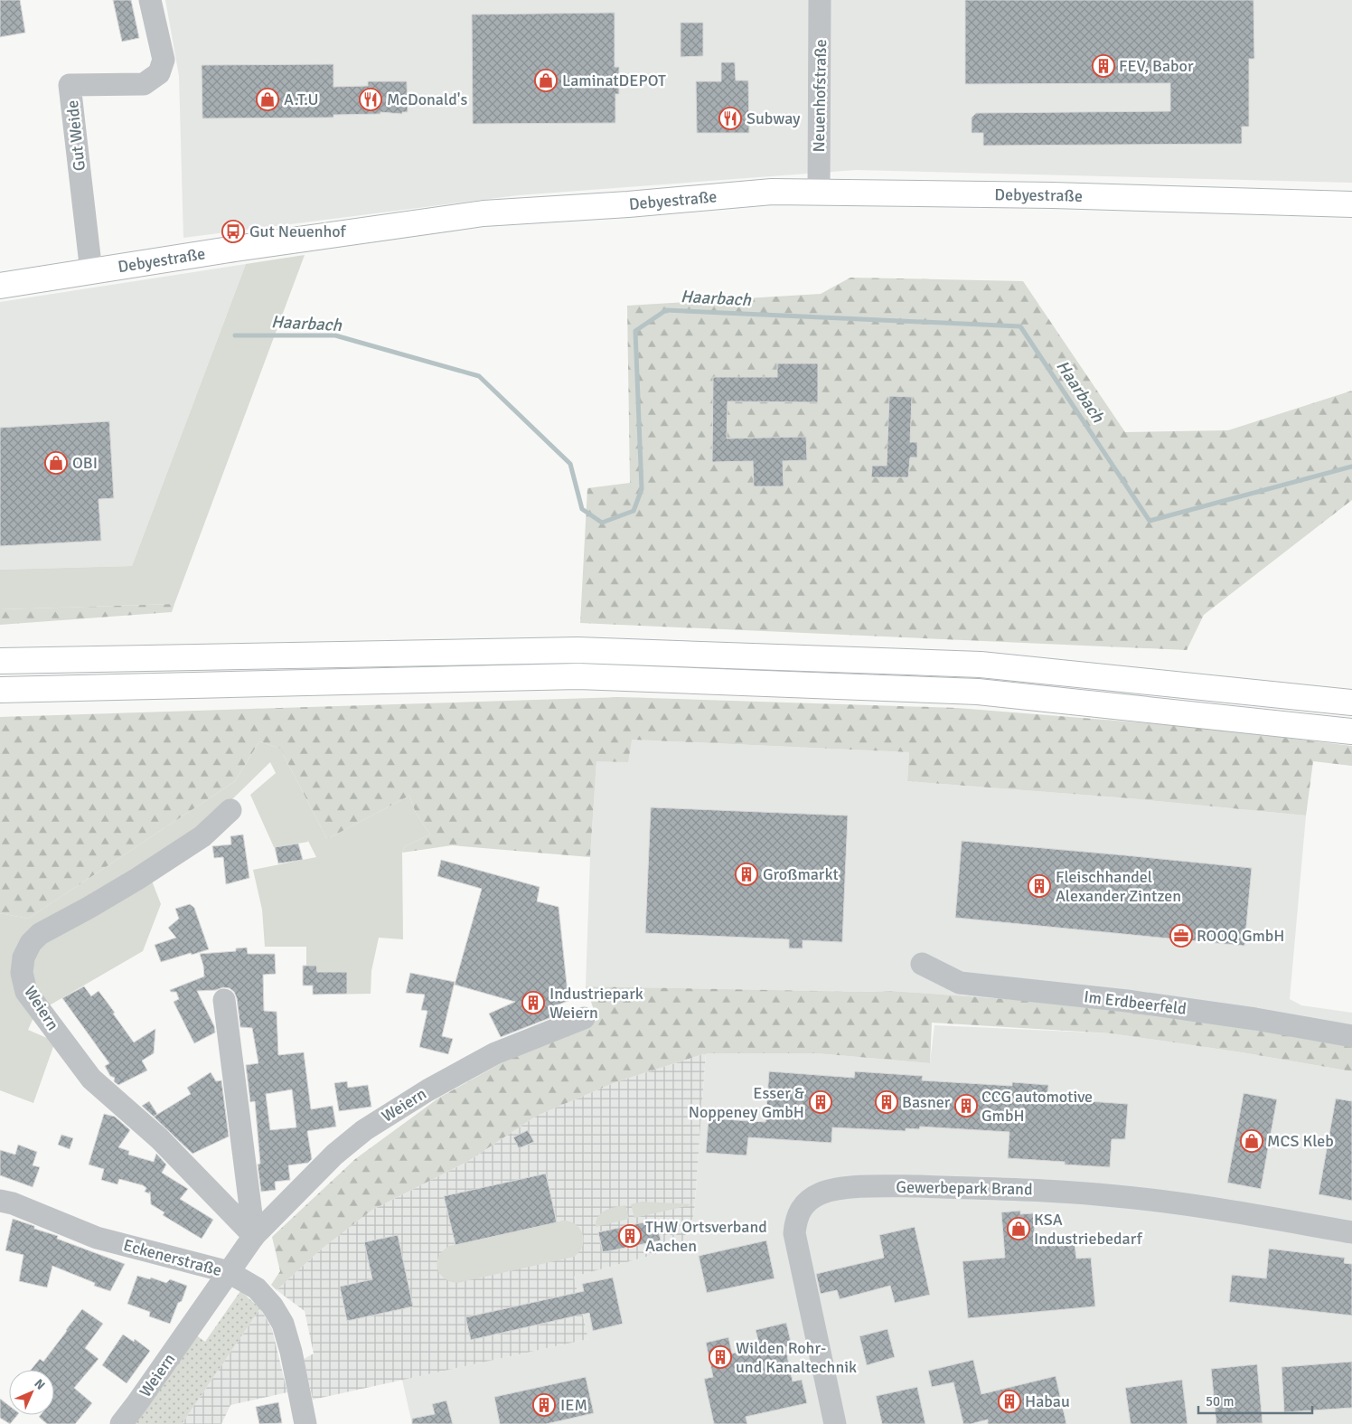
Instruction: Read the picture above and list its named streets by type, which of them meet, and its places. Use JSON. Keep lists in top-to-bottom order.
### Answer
{
  "streets": {
    "main road": ["Debyestraße"],
    "street": [
      "Neuenhofstraße",
      "Gut Weide",
      "Im Erdbeerfeld",
      "Weiern",
      "Gewerbepark Brand",
      "Eckenerstraße"
    ]
  },
  "crossings": [
    ["Neuenhofstraße", "Debyestraße"],
    ["Gut Weide", "Debyestraße"],
    ["Weiern", "Eckenerstraße"]
  ],
  "water": ["Haarbach"],
  "places": {
    "building": [
      "FEV, Babor",
      "Großmarkt",
      "Fleischhandel Alexander Zintzen",
      "Industriepark Weiern",
      "Esser & Noppeney GmbH",
      "Basner",
      "CCG automotive GmbH",
      "THW Ortsverband Aachen",
      "Wilden Rohr- und Kanaltechnik",
      "Habau",
      "IEM"
    ],
    "shop": [
      "LaminatDEPOT",
      "A.T.U",
      "OBI",
      "MCS Kleb",
      "KSA Industriebedarf"
    ],
    "restaurant": ["McDonald's", "Subway"],
    "bus stop": ["Gut Neuenhof"],
    "office": ["ROOQ GmbH"]
  },
  "scale_bar": "50 m",
  "north": "top right"
}
